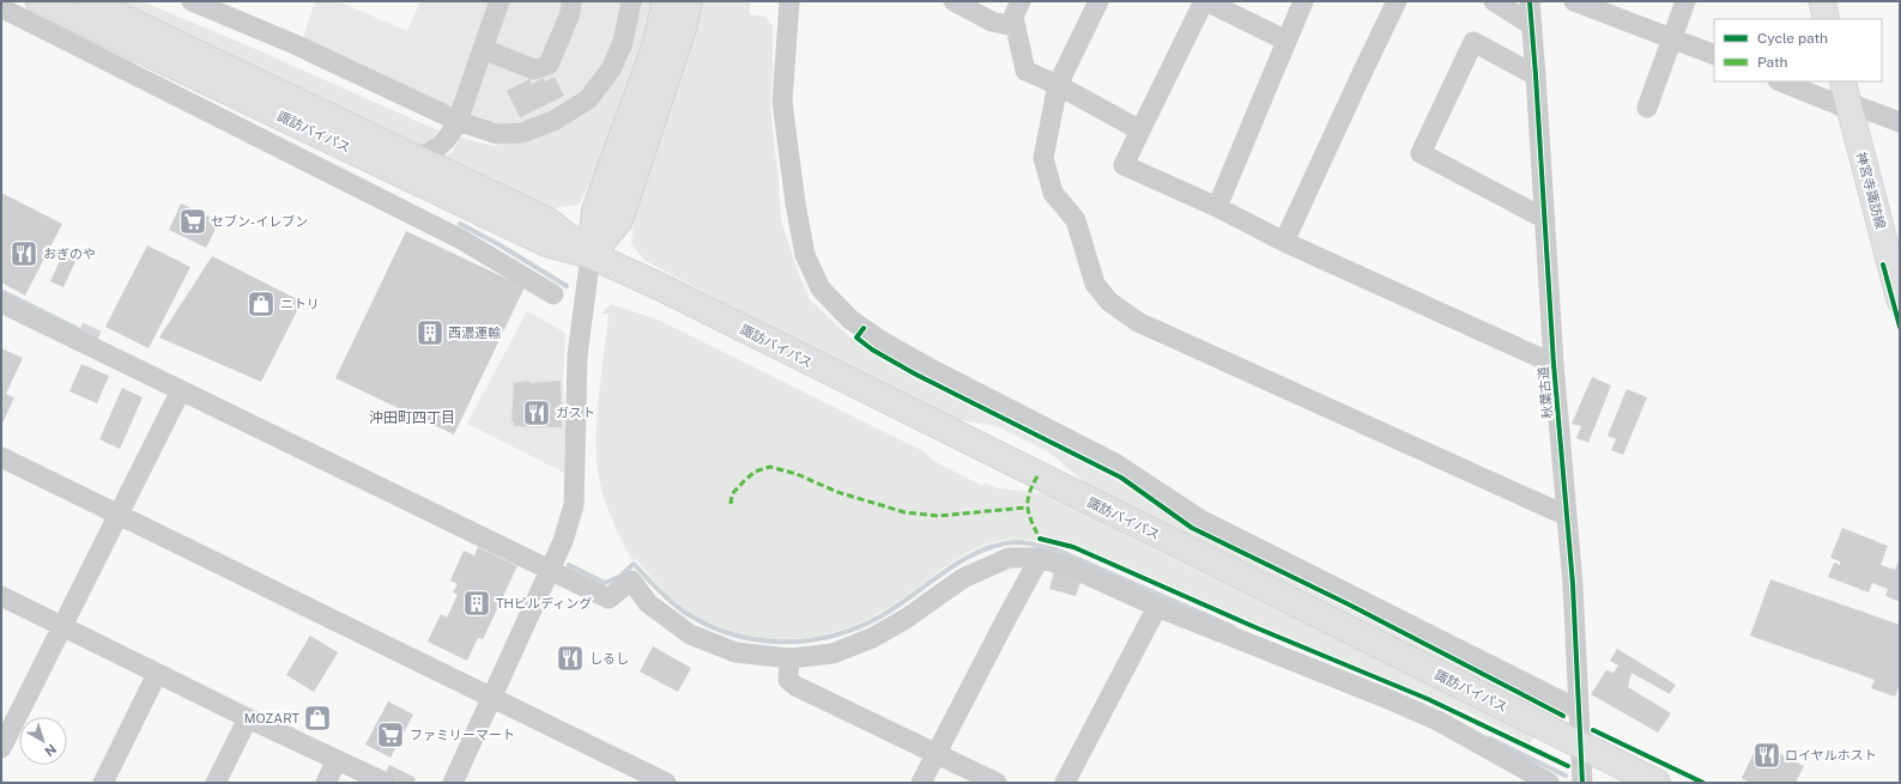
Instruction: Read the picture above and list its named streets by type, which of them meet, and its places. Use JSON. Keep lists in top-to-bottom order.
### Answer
{
  "streets": {
    "highway": ["諏訪バイパス"],
    "main road": ["神宮寺諏訪線"],
    "street": ["秋葉古道"]
  },
  "crossings": [
    ["諏訪バイパス", "秋葉古道"]
  ],
  "districts": ["沖田町四丁目"],
  "places": {
    "supermarket": ["セブン-イレブン", "ファミリーマート"],
    "restaurant": [
      "おぎのや",
      "ガスト",
      "しるし",
      "ロイヤルホスト"
    ],
    "shop": ["ニトリ", "MOZART"],
    "building": ["西濃運輸", "THビルディング"]
  },
  "legend": ["Cycle path", "Path"],
  "north": "bottom right"
}
